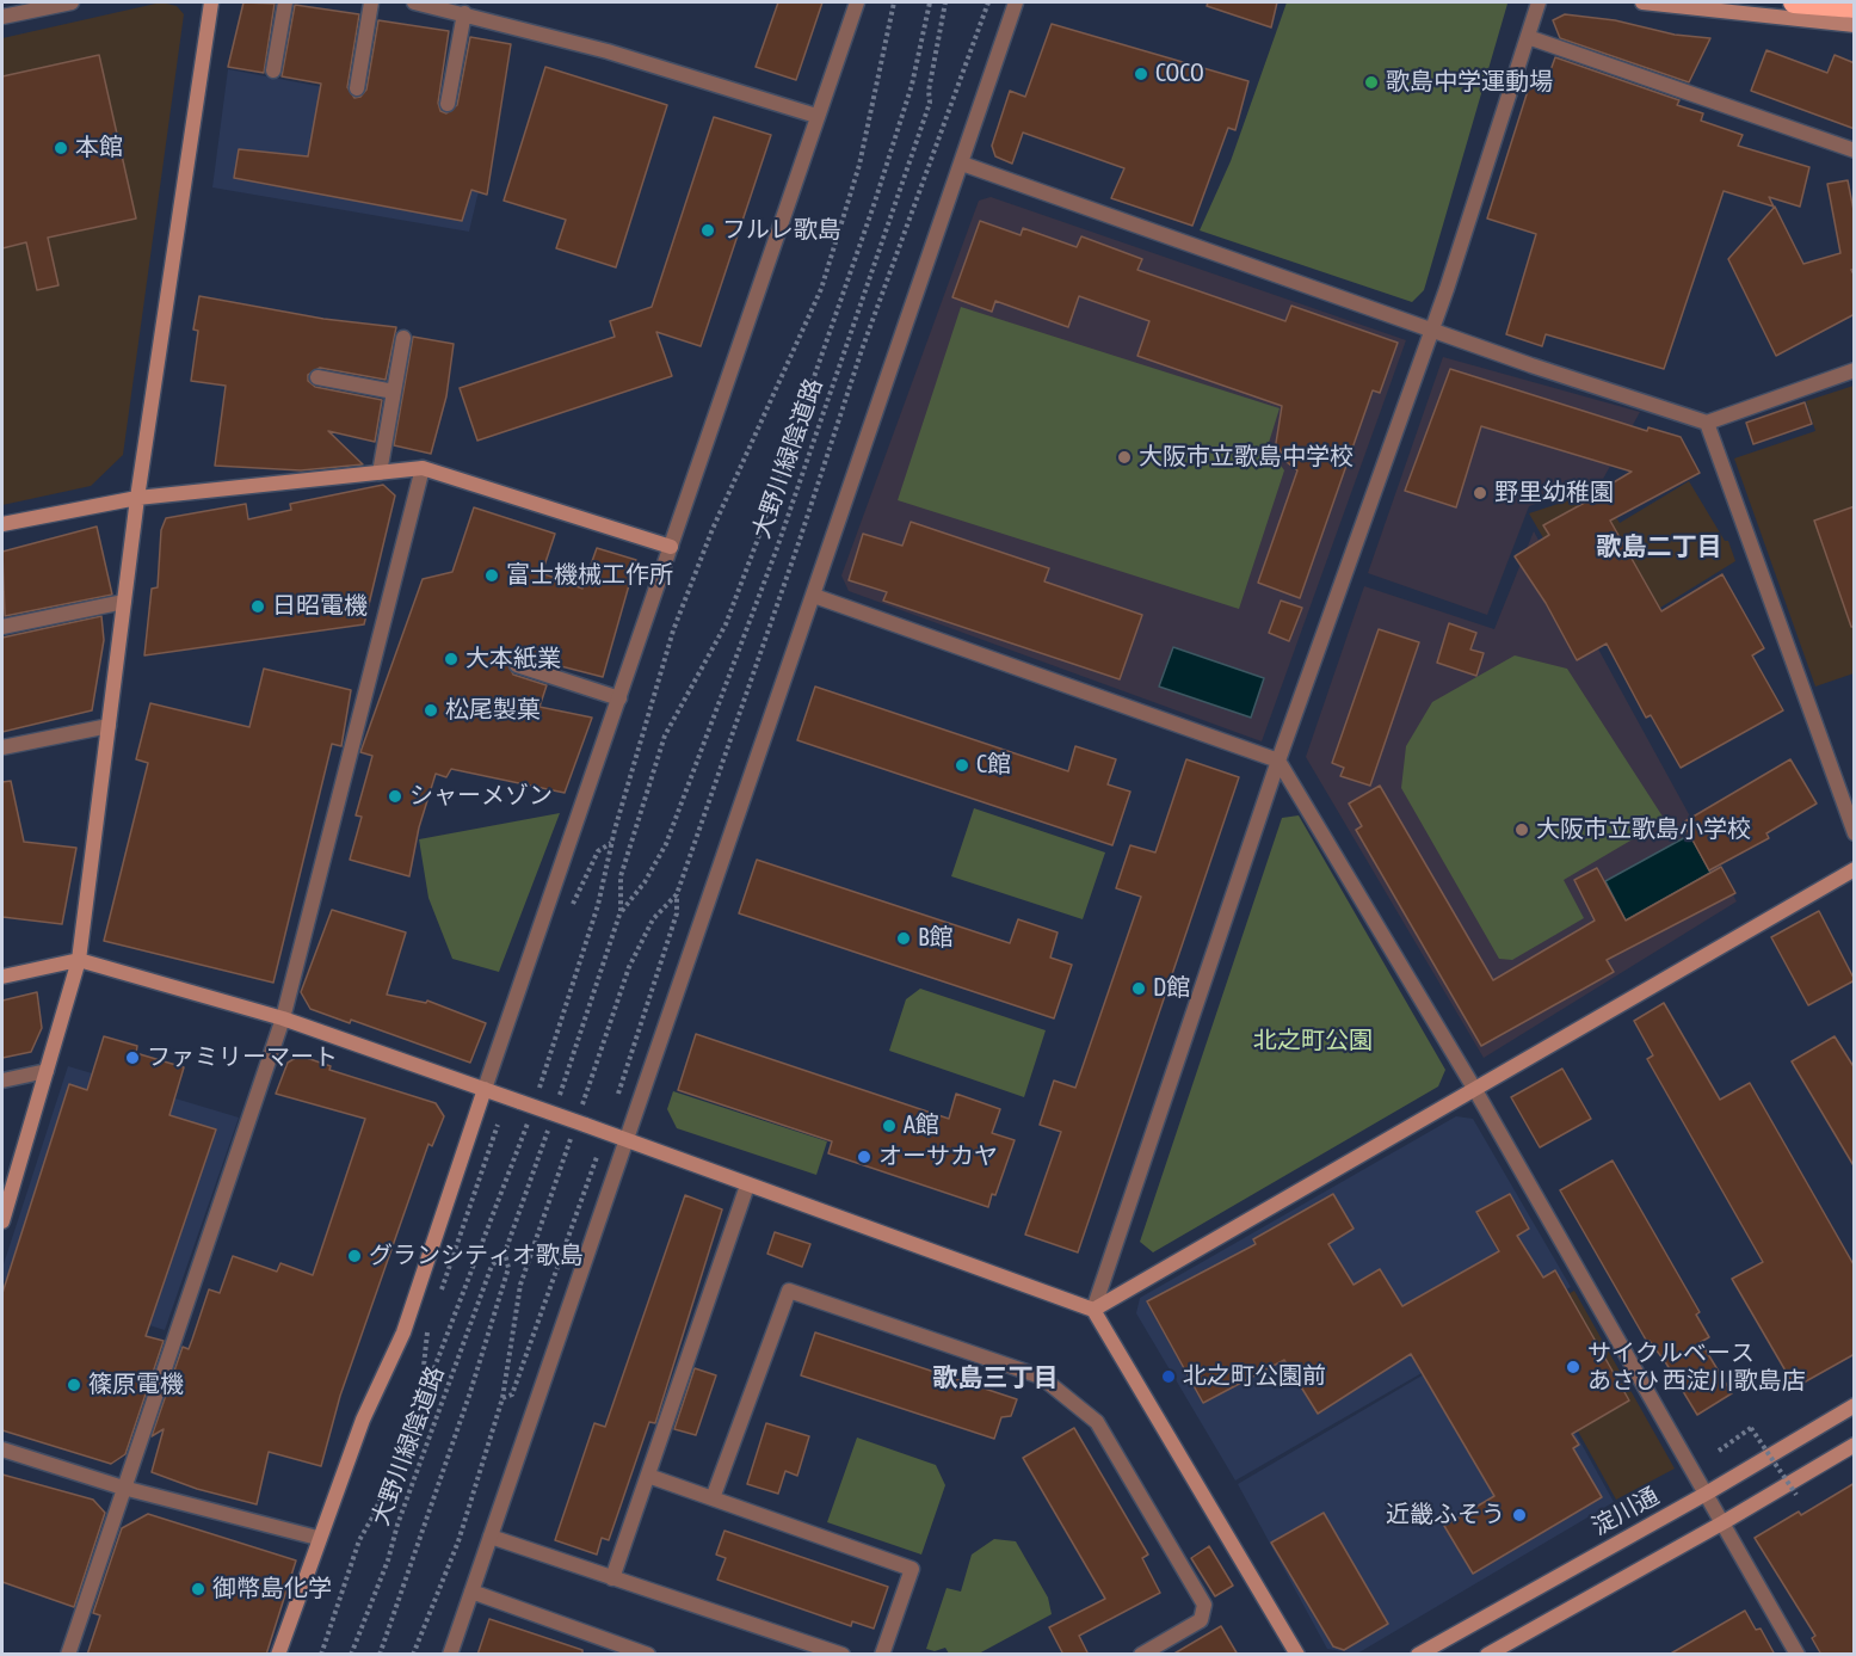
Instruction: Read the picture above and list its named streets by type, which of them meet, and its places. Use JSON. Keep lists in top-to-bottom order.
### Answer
{
  "streets": {
    "street": ["淀川通"],
    "path": ["大野川緑陰道路"]
  },
  "districts": ["歌島二丁目", "歌島三丁目"],
  "parks": ["北之町公園"],
  "places": [
    "COCO",
    "歌島中学運動場",
    "本館",
    "フルレ歌島",
    "大阪市立歌島中学校",
    "野里幼稚園",
    "富士機械工作所",
    "日昭電機",
    "大本紙業",
    "松尾製菓",
    "C館",
    "シャーメゾン",
    "大阪市立歌島小学校",
    "B館",
    "D館",
    "ファミリーマート",
    "A館",
    "オーサカヤ",
    "グランシティオ歌島",
    "サイクルベース あさひ 西淀川歌島店",
    "北之町公園前",
    "篠原電機",
    "近畿ふそう",
    "御幣島化学"
  ]
}
